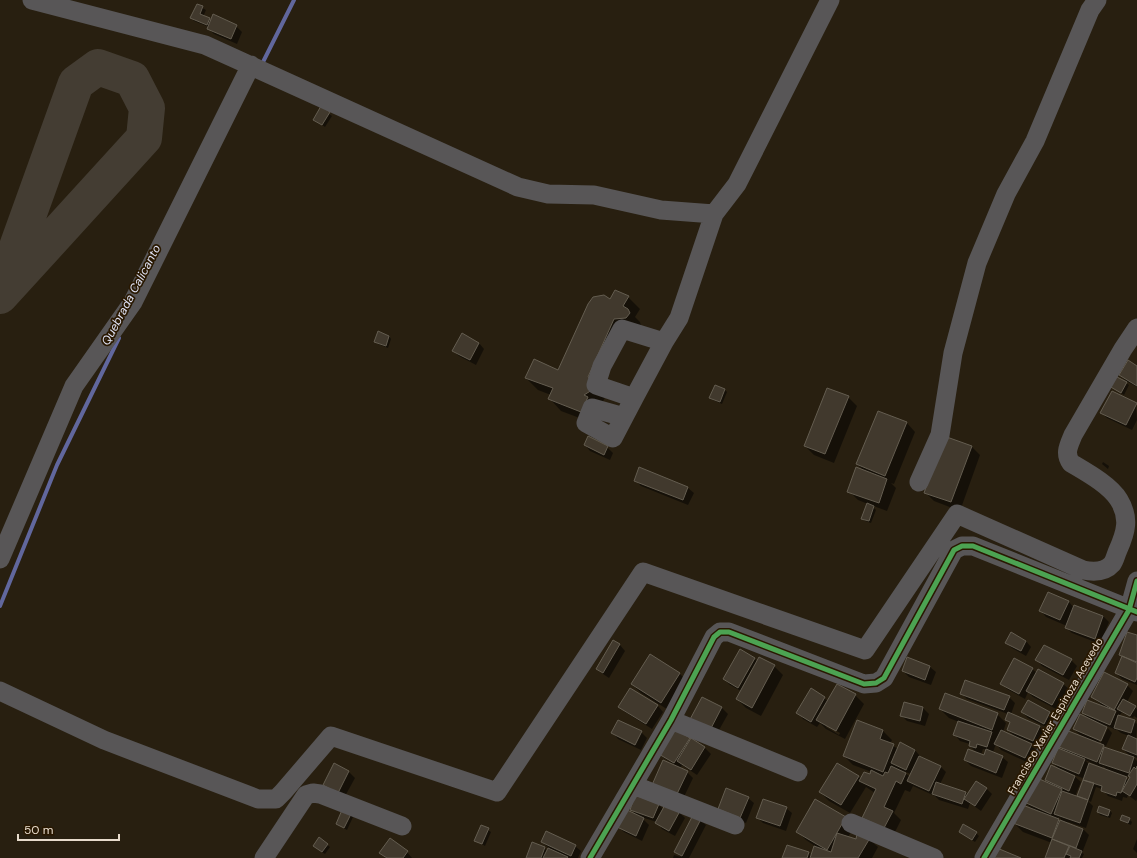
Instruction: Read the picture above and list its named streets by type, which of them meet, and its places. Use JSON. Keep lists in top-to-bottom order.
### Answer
{
  "streets": {
    "street": ["Francisco Xavier Espinoza Acevedo"]
  },
  "water": ["Quebrada Calicanto"],
  "scale_bar": "50 m"
}
